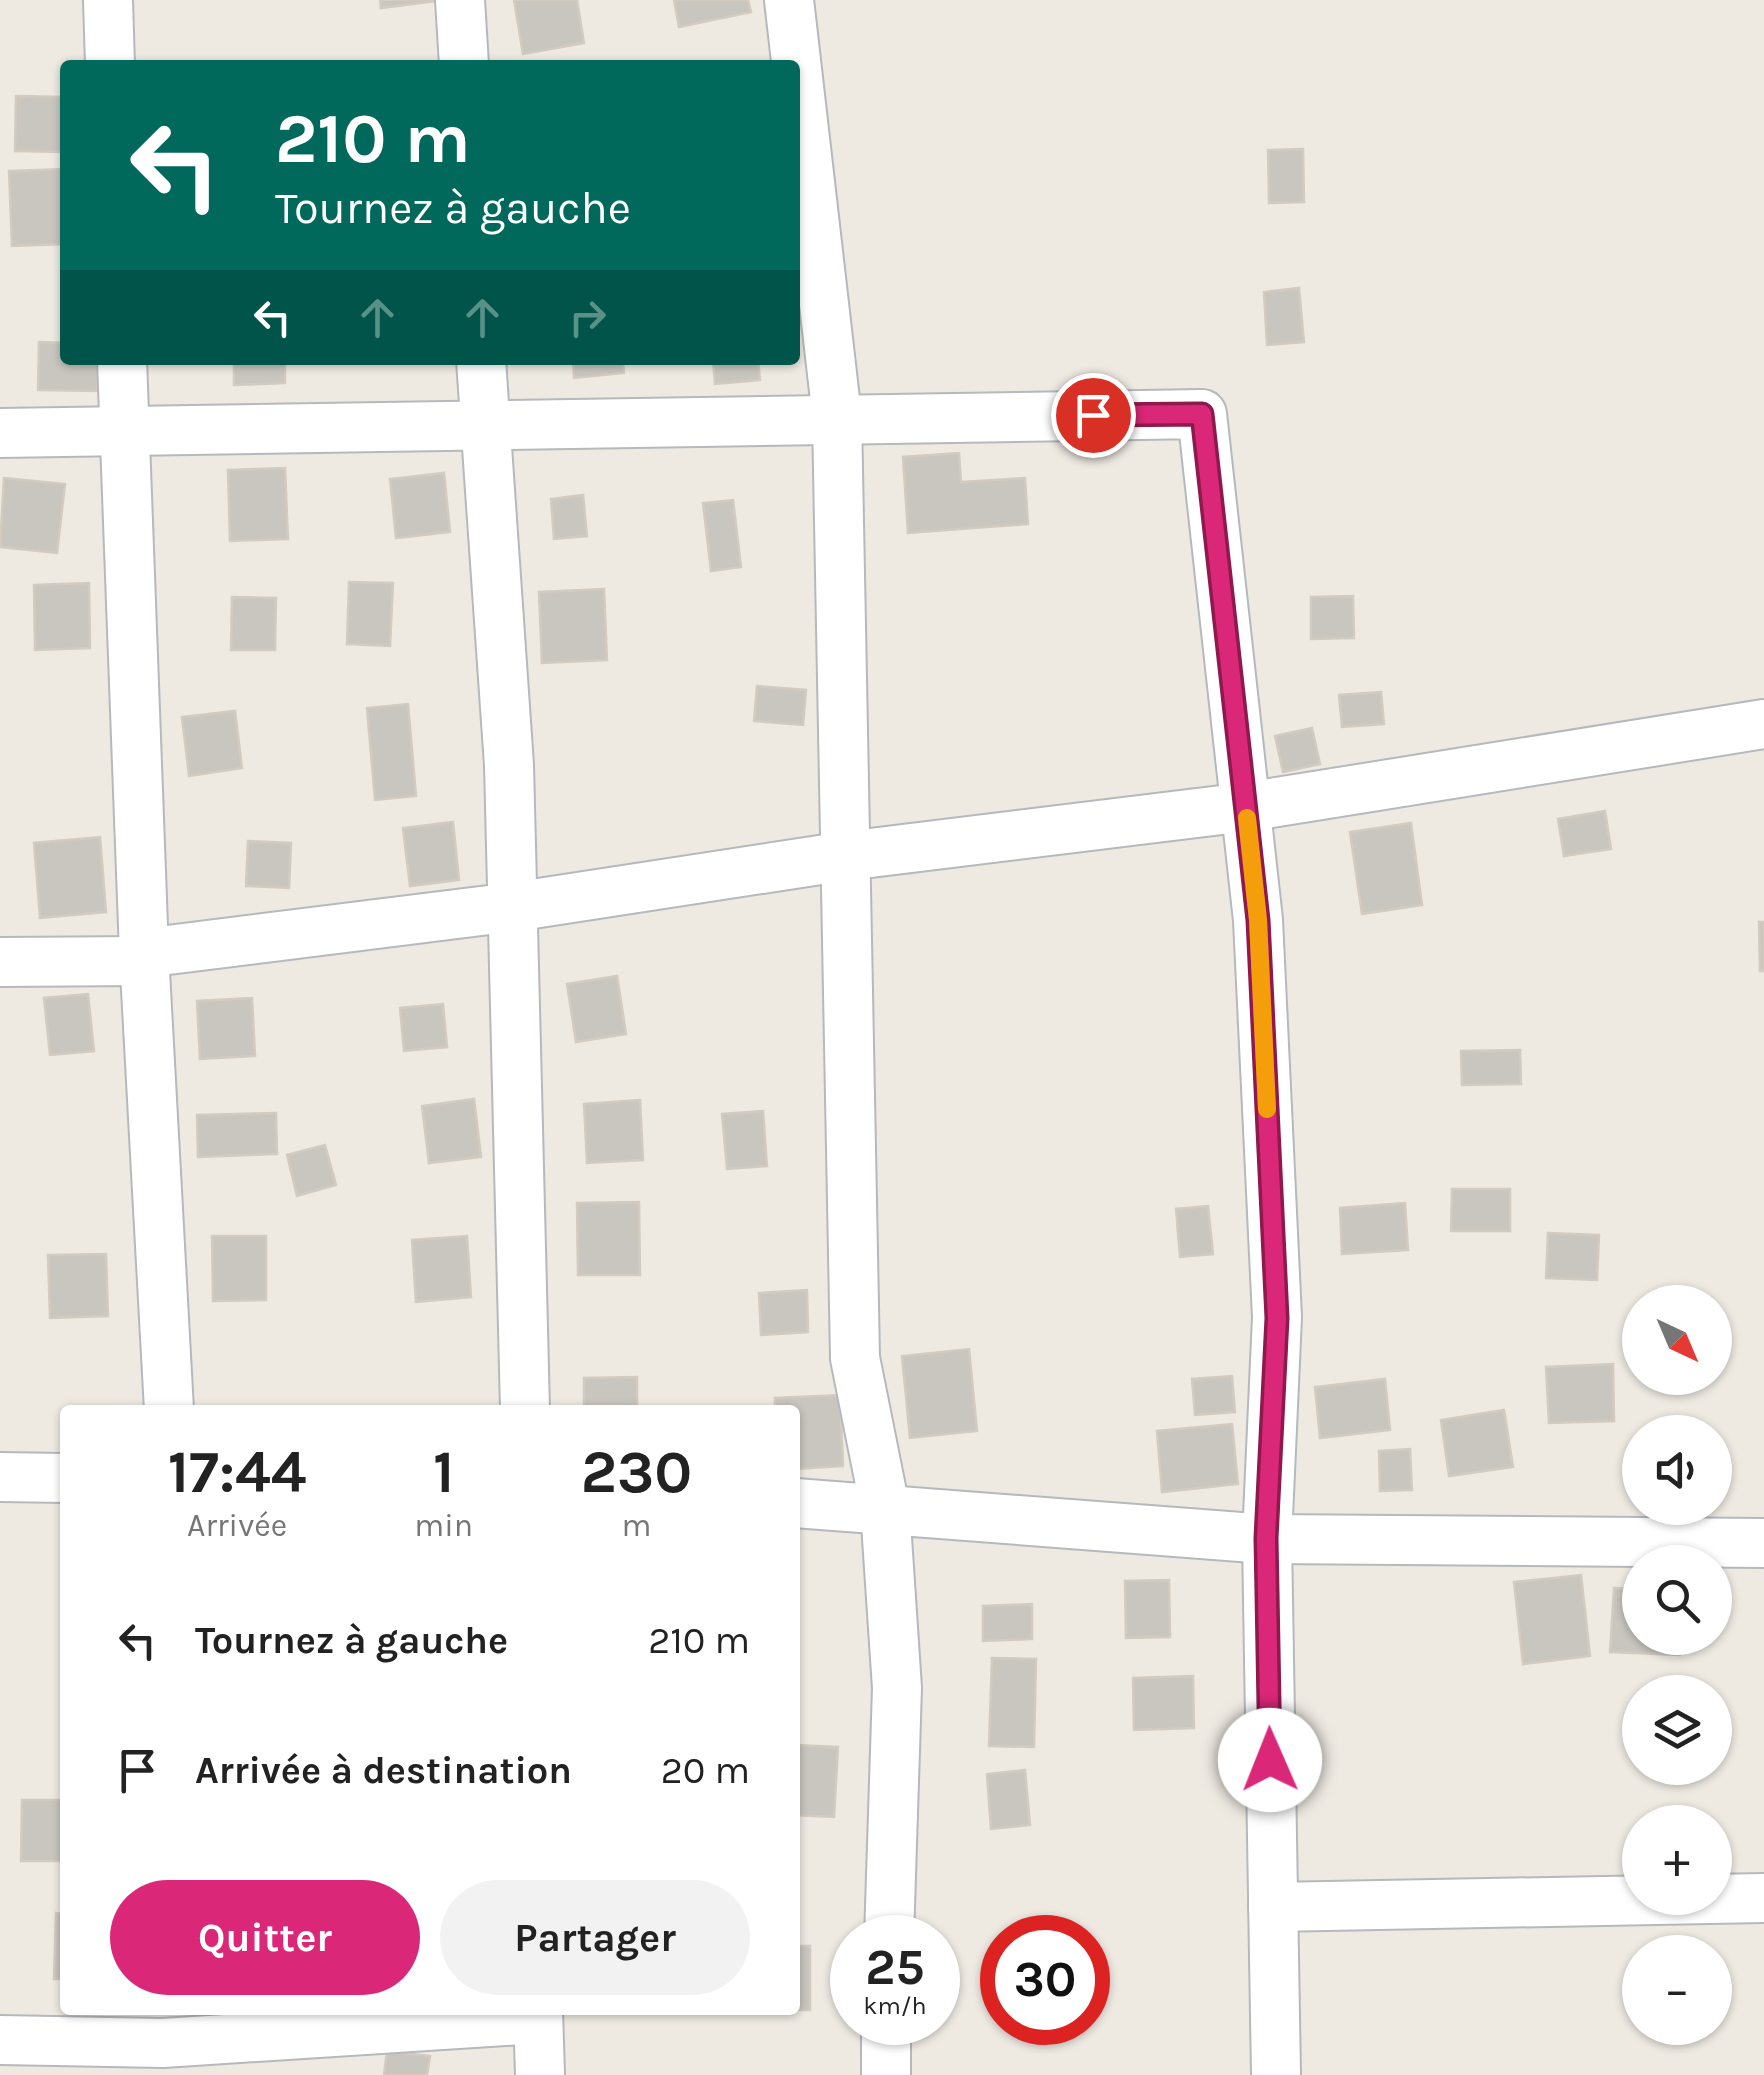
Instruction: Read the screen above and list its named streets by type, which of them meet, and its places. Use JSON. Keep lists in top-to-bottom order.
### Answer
{
  "north": "bottom right",
  "page": {
    "turn": ["210 m", "Tournez à gauche"],
    "map_buttons": ["+", "−"],
    "eta": [
      "17:44",
      "Arrivée",
      "1",
      "min",
      "230",
      "m"
    ],
    "list": [
      {
        "name": "Tournez à gauche",
        "value": "210 m"
      },
      {
        "name": "Arrivée à destination",
        "value": "20 m"
      }
    ],
    "buttons": ["Quitter", "Partager"],
    "speed": "25 km/h",
    "limit": "30"
  }
}
